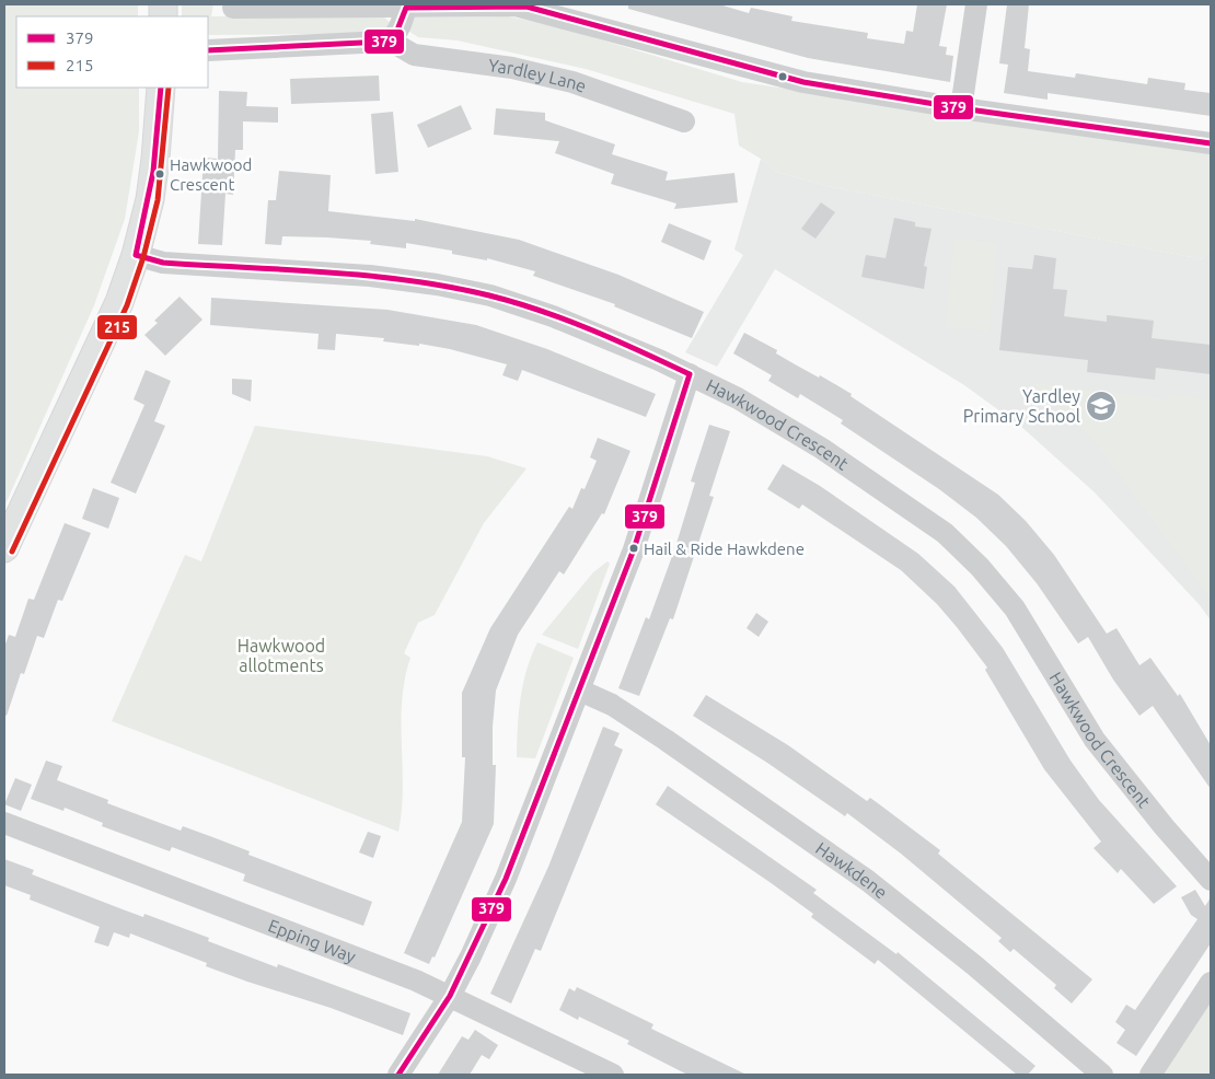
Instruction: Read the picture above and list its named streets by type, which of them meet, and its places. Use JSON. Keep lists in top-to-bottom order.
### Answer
{
  "streets": {
    "street": [
      "Yardley Lane",
      "Hawkwood Crescent",
      "Hawkdene",
      "Epping Way"
    ]
  },
  "parks": ["Hawkwood allotments"],
  "places": {
    "other": ["Hawkwood Crescent", "Hail & Ride Hawkdene"],
    "school or university": ["Yardley Primary School"]
  },
  "lines": ["transit line 379", "transit line 215"],
  "legend": ["379", "215"]
}
